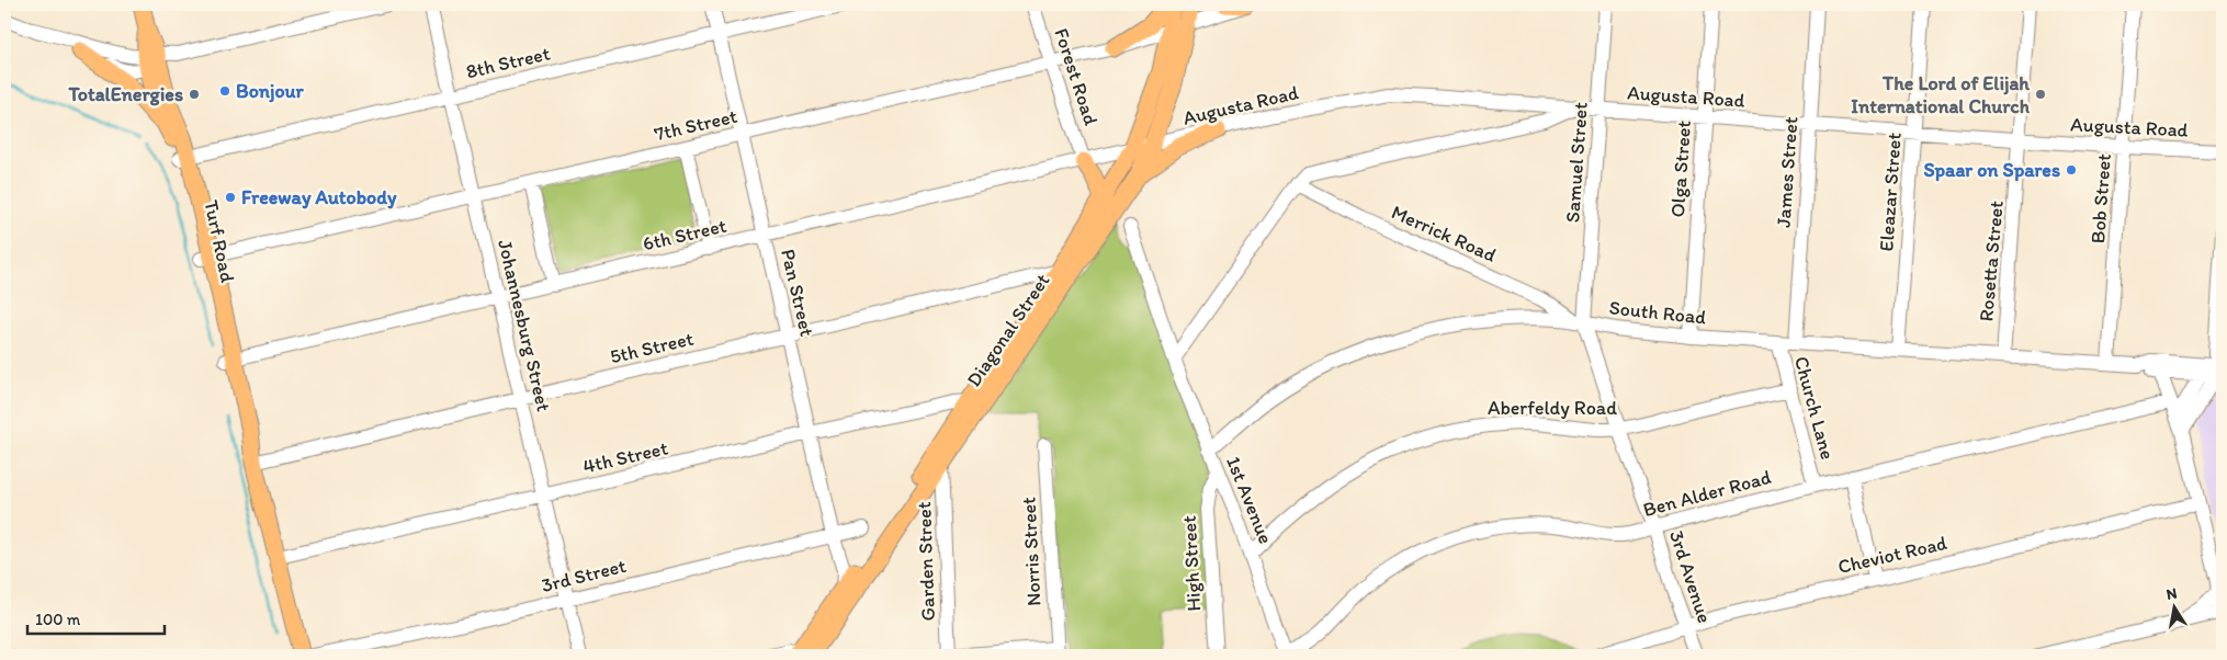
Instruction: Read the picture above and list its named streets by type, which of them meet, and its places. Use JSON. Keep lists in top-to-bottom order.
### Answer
{
  "streets": {
    "main road": ["Turf Road", "Diagonal Street"],
    "street": [
      "8th Street",
      "Forest Road",
      "Augusta Road",
      "7th Street",
      "Samuel Street",
      "Olga Street",
      "James Street",
      "Eleazar Street",
      "Bob Street",
      "Merrick Road",
      "6th Street",
      "Rosetta Street",
      "Pan Street",
      "South Road",
      "Johannesburg Street",
      "5th Street",
      "Aberfeldy Road",
      "Church Lane",
      "4th Street",
      "Ben Alder Road",
      "1st Avenue",
      "Norris Street",
      "Cheviot Road",
      "Garden Street",
      "High Street",
      "3rd Street",
      "3rd Avenue"
    ]
  },
  "crossings": [
    ["8th Street", "Turf Road"],
    ["8th Street", "Pan Street"],
    ["8th Street", "Johannesburg Street"],
    ["Forest Road", "7th Street"],
    ["Forest Road", "6th Street"],
    ["Augusta Road", "Samuel Street"],
    ["Augusta Road", "Olga Street"],
    ["Augusta Road", "James Street"],
    ["Augusta Road", "Eleazar Street"],
    ["Augusta Road", "Bob Street"],
    ["Augusta Road", "6th Street"],
    ["Augusta Road", "Rosetta Street"],
    ["Augusta Road", "Diagonal Street"],
    ["7th Street", "Turf Road"],
    ["7th Street", "Pan Street"],
    ["7th Street", "Johannesburg Street"],
    ["7th Street", "Diagonal Street"],
    ["Samuel Street", "Merrick Road"],
    ["Samuel Street", "South Road"],
    ["Samuel Street", "3rd Avenue"],
    ["Olga Street", "South Road"],
    ["James Street", "South Road"],
    ["Eleazar Street", "South Road"],
    ["Bob Street", "South Road"],
    ["Merrick Road", "South Road"],
    ["Merrick Road", "3rd Avenue"],
    ["6th Street", "Turf Road"],
    ["6th Street", "Pan Street"],
    ["6th Street", "Johannesburg Street"],
    ["6th Street", "Diagonal Street"],
    ["Turf Road", "5th Street"],
    ["Turf Road", "4th Street"],
    ["Rosetta Street", "South Road"],
    ["Pan Street", "Diagonal Street"],
    ["Pan Street", "5th Street"],
    ["Pan Street", "4th Street"],
    ["Pan Street", "3rd Street"],
    ["South Road", "Church Lane"],
    ["South Road", "1st Avenue"],
    ["South Road", "3rd Avenue"],
    ["Johannesburg Street", "5th Street"],
    ["Johannesburg Street", "4th Street"],
    ["Johannesburg Street", "3rd Street"],
    ["Diagonal Street", "5th Street"],
    ["Diagonal Street", "4th Street"],
    ["Diagonal Street", "Garden Street"],
    ["Aberfeldy Road", "Church Lane"],
    ["Aberfeldy Road", "1st Avenue"],
    ["Aberfeldy Road", "3rd Avenue"],
    ["Church Lane", "Ben Alder Road"],
    ["Ben Alder Road", "1st Avenue"],
    ["Ben Alder Road", "3rd Avenue"],
    ["1st Avenue", "High Street"],
    ["Cheviot Road", "3rd Avenue"]
  ],
  "places": [
    "Bonjour",
    "TotalEnergies",
    "The Lord of Elijah International Church",
    "Spaar on Spares",
    "Freeway Autobody"
  ],
  "scale_bar": "100 m",
  "north": "top"
}
